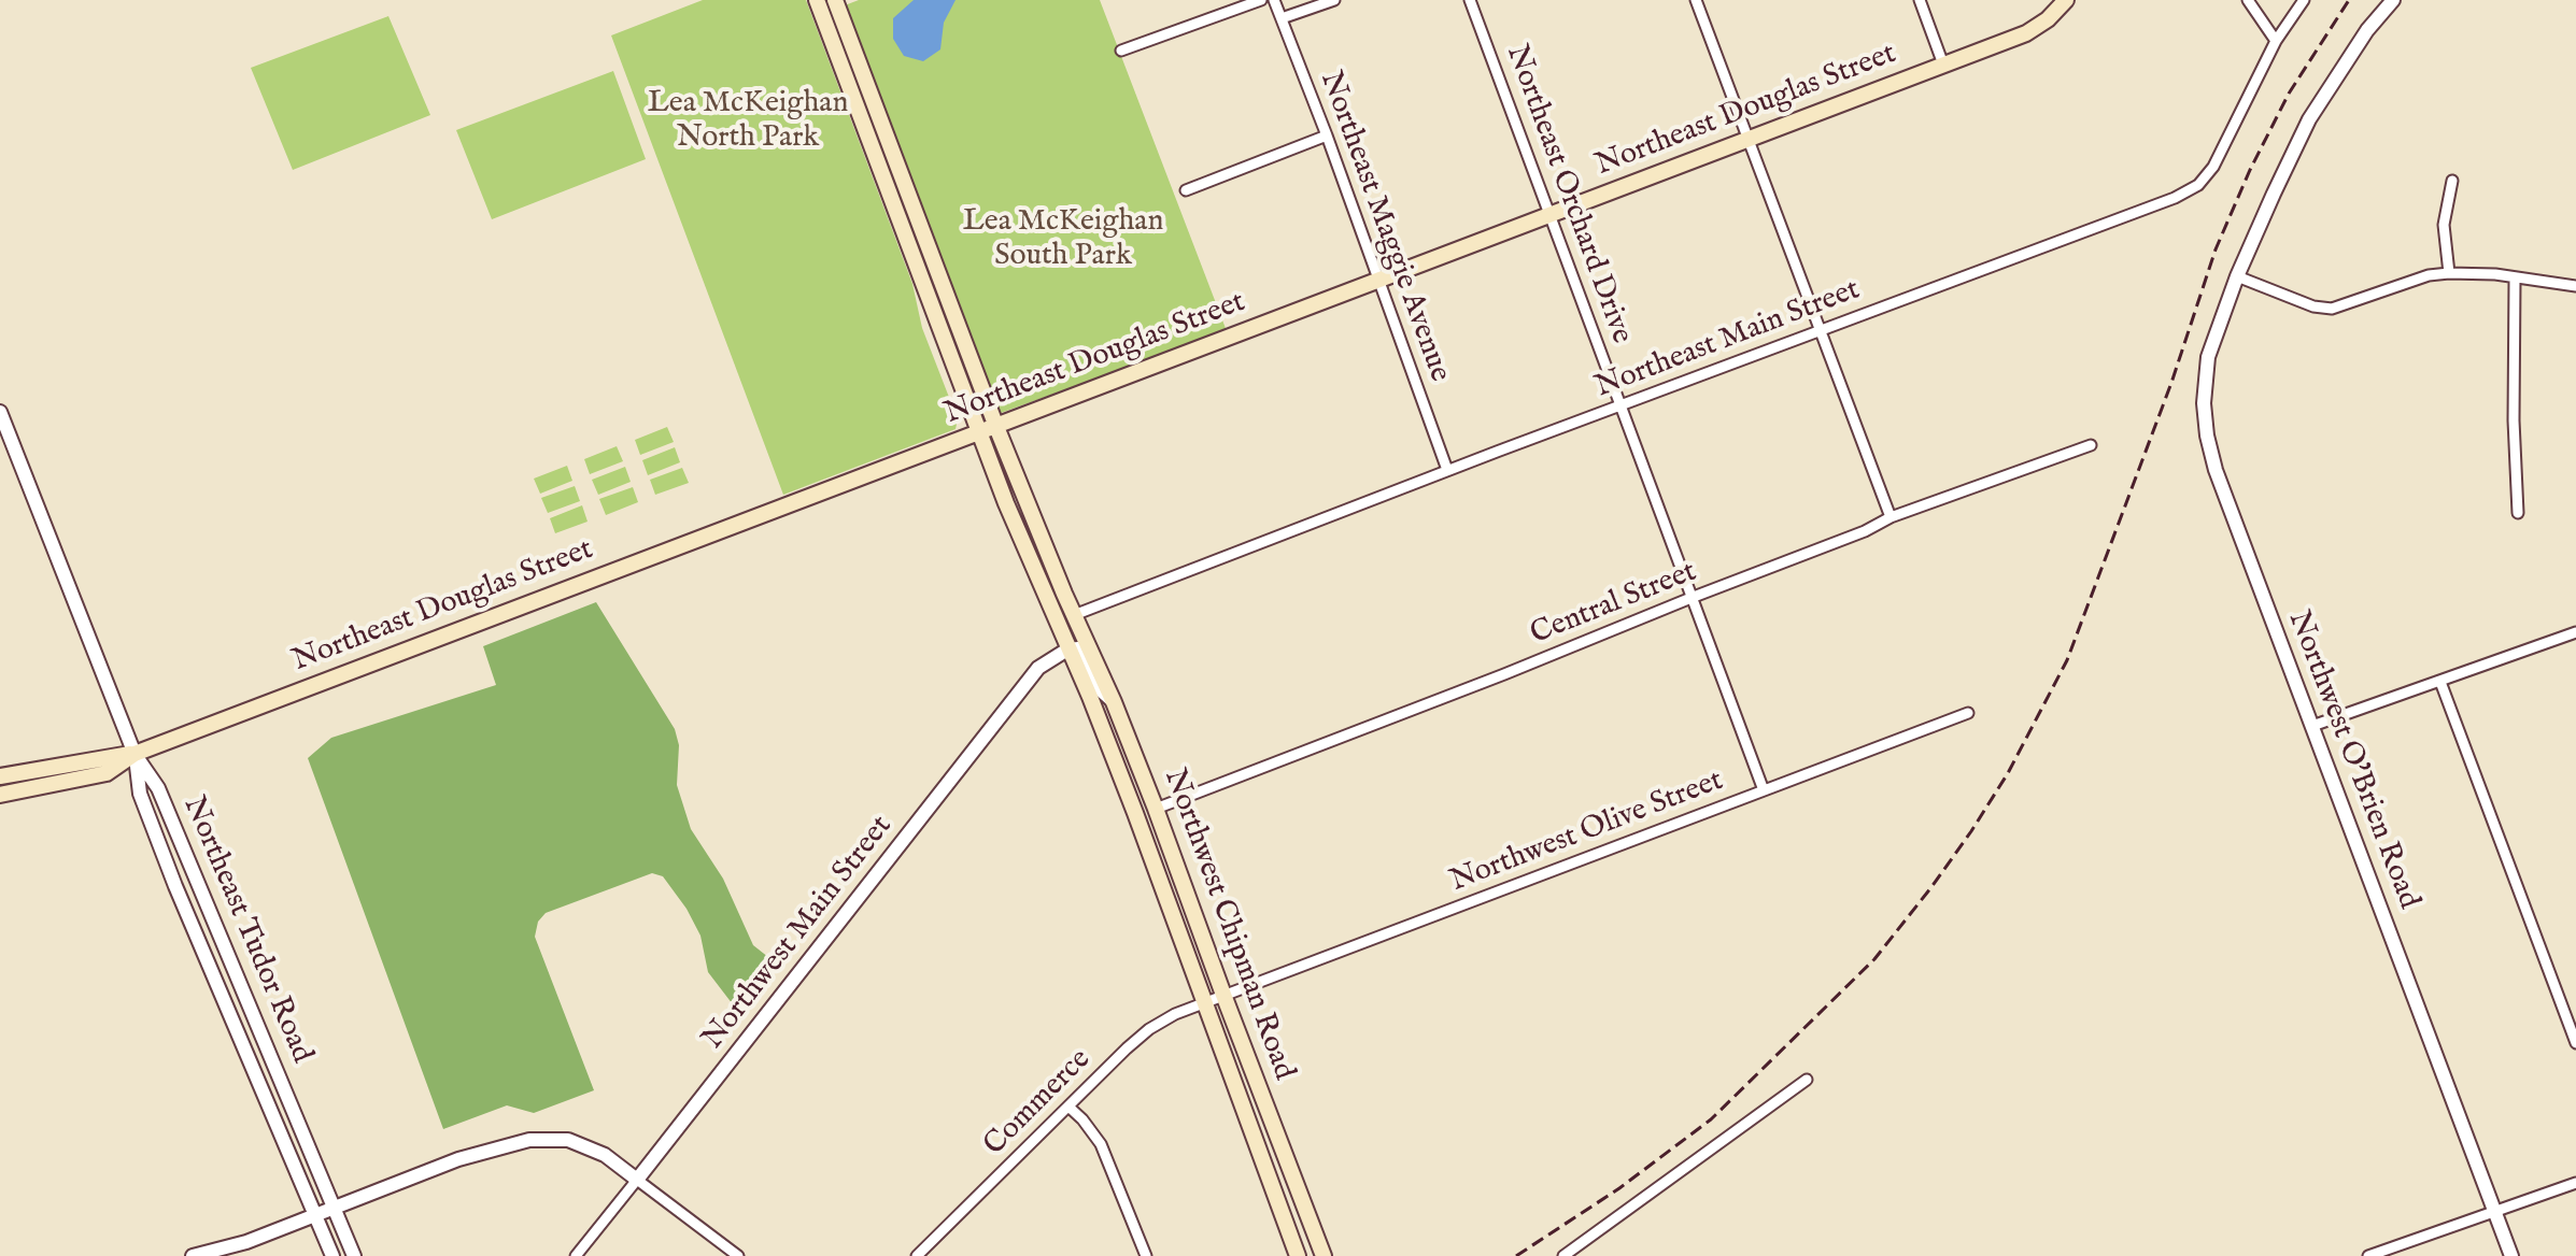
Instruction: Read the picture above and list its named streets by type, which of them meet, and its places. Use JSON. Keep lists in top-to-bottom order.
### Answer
{
  "streets": {
    "main road": ["Northeast Douglas Street", "Northwest Chipman Road"],
    "street": [
      "Northeast Orchard Drive",
      "Northeast Maggie Avenue",
      "Northeast Main Street",
      "Central Street",
      "Northwest O'Brien Road",
      "Northwest Olive Street",
      "Northeast Tudor Road",
      "Northwest Main Street",
      "Commerce"
    ]
  },
  "crossings": [
    ["Northeast Douglas Street", "Northeast Orchard Drive"],
    ["Northeast Douglas Street", "Northeast Maggie Avenue"],
    ["Northeast Douglas Street", "Northwest Chipman Road"],
    ["Northeast Douglas Street", "Northeast Tudor Road"],
    ["Northeast Orchard Drive", "Northeast Main Street"],
    ["Northeast Orchard Drive", "Central Street"],
    ["Northeast Orchard Drive", "Northwest Olive Street"],
    ["Northeast Maggie Avenue", "Northeast Main Street"],
    ["Northeast Main Street", "Northwest Chipman Road"],
    ["Central Street", "Northwest Chipman Road"],
    ["Northwest Olive Street", "Northwest Chipman Road"],
    ["Northwest Olive Street", "Commerce"],
    ["Northwest Chipman Road", "Northwest Main Street"],
    ["Northwest Chipman Road", "Commerce"]
  ],
  "parks": ["Lea McKeighan North Park", "Lea McKeighan South Park"]
}
